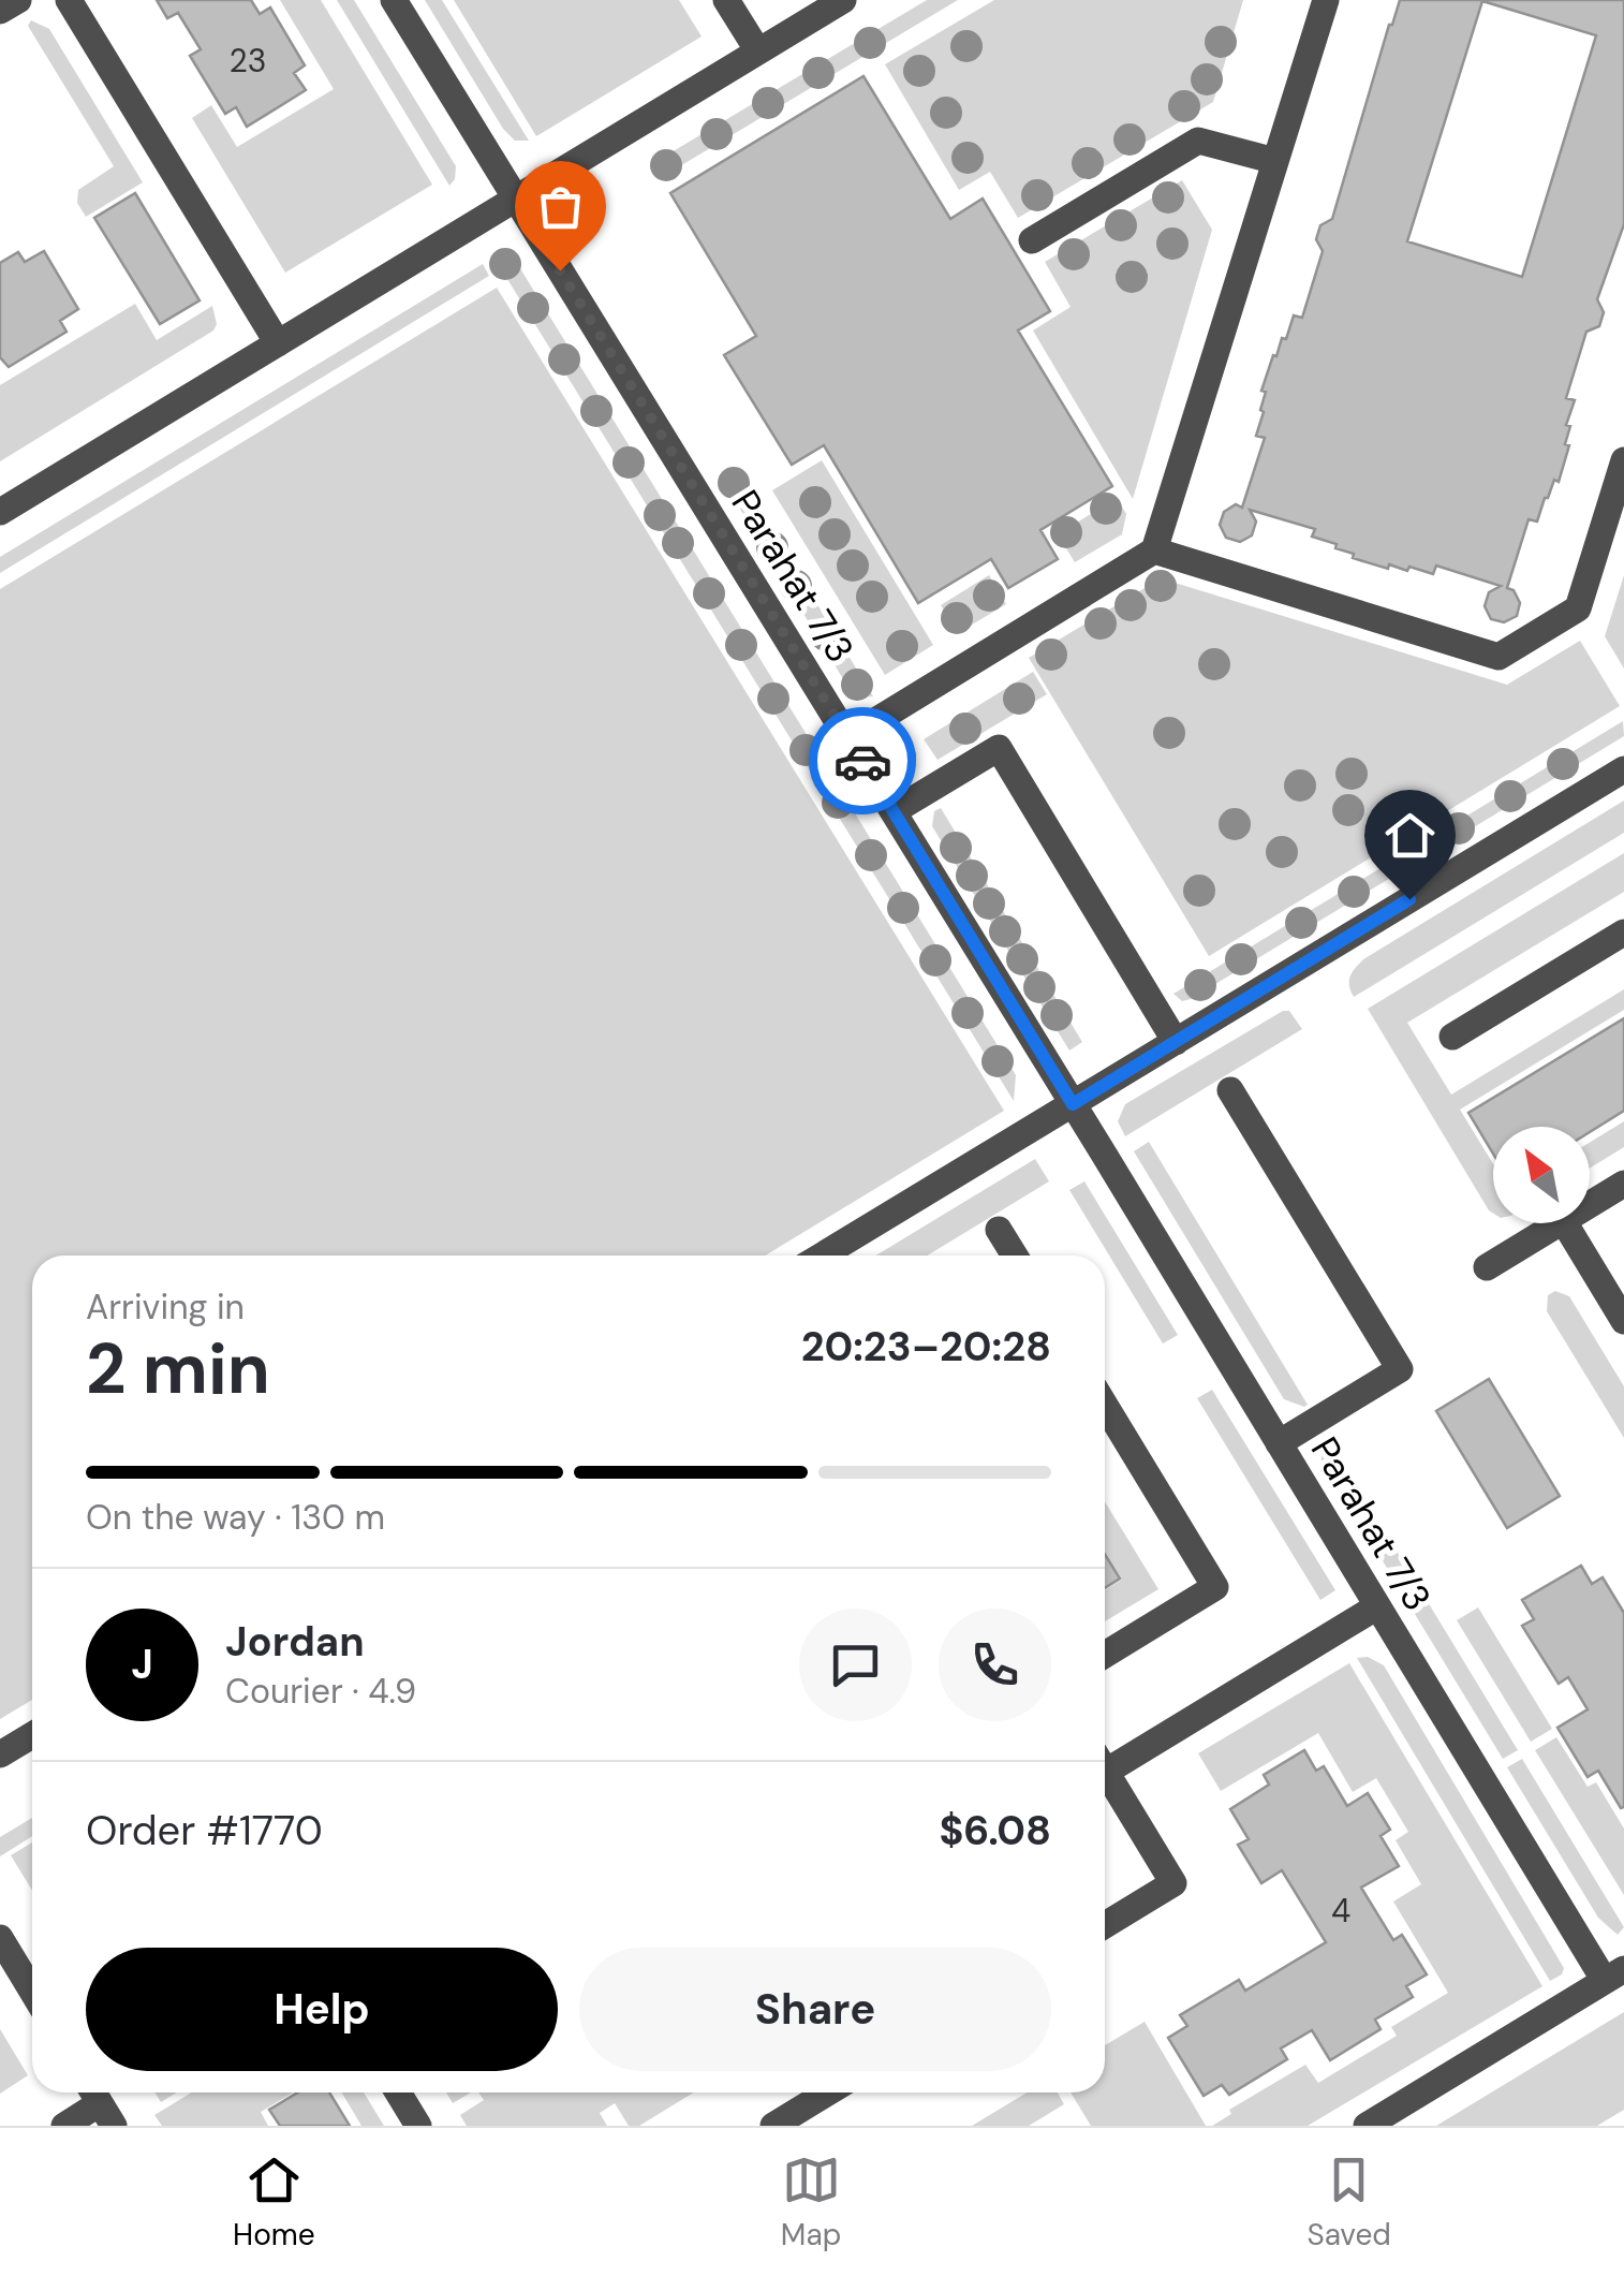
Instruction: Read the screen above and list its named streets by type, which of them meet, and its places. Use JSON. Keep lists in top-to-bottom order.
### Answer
{
  "streets": {
    "street": ["Parahat 7/3"]
  },
  "house_numbers": ["23", "4"],
  "north": "top left",
  "page": {
    "heading": ["2 min", "Arriving in", "20:23–20:28"],
    "panel": [
      "Jordan",
      "Courier · 4.9",
      "Order #1770",
      "$6.08"
    ],
    "bar": "On the way · 130 m",
    "round": "J",
    "buttons": ["Help", "Share"],
    "tabs": ["Home", "Map", "Saved"]
  }
}
